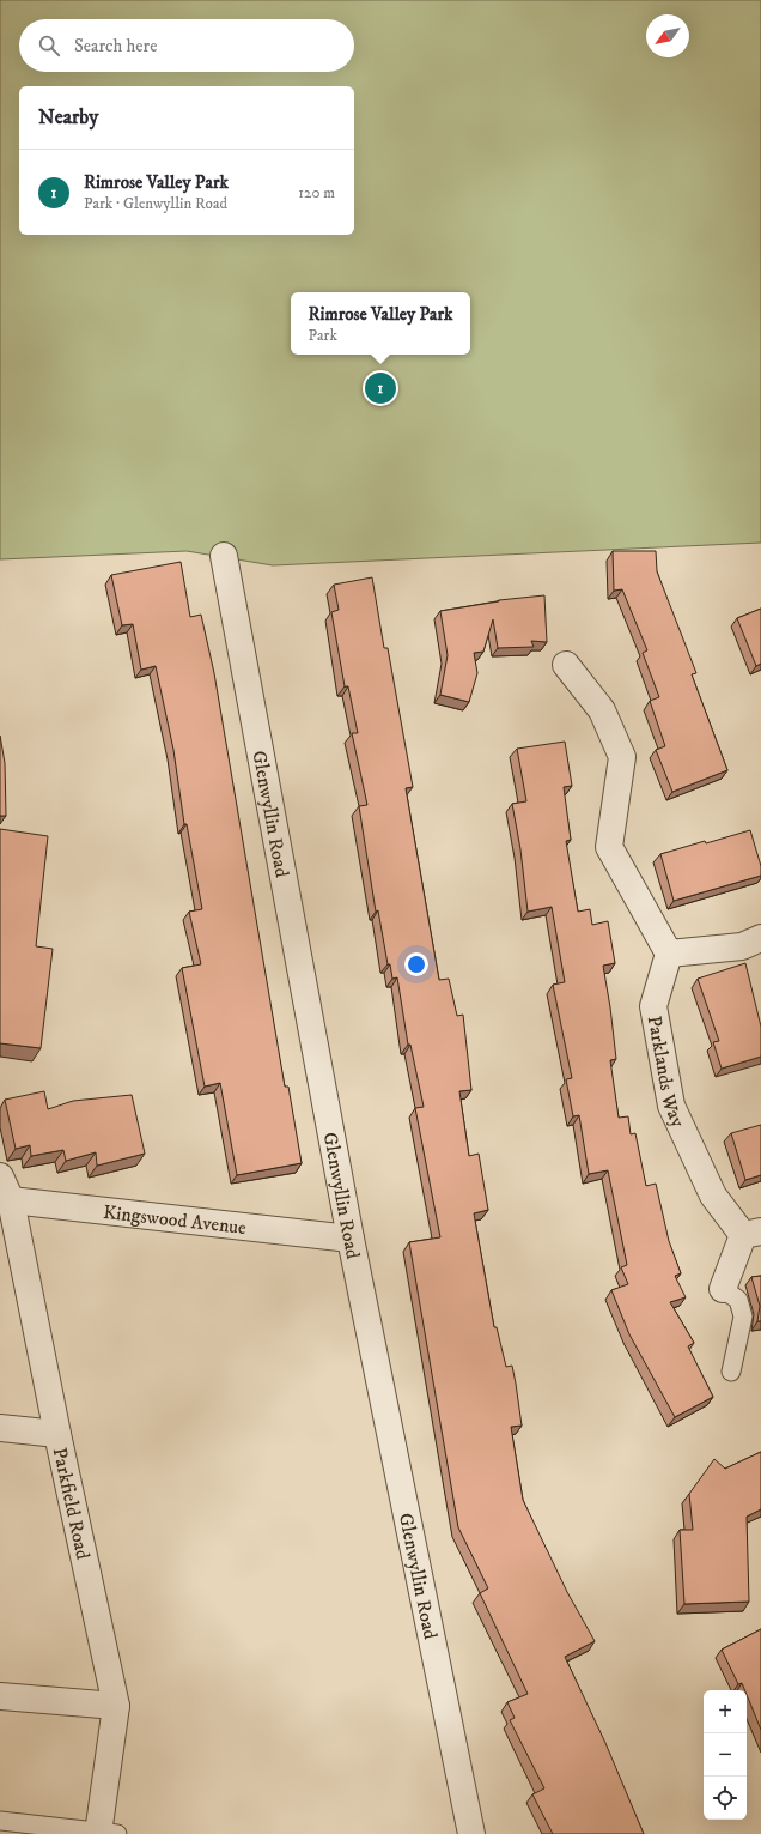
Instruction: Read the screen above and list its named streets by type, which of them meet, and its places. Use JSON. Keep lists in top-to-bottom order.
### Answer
{
  "streets": {
    "street": [
      "Glenwyllin Road",
      "Parklands Way",
      "Kingswood Avenue",
      "Parkfield Road"
    ]
  },
  "crossings": [
    ["Glenwyllin Road", "Kingswood Avenue"],
    ["Kingswood Avenue", "Parkfield Road"]
  ],
  "north": "bottom left",
  "page": {
    "search": "Search here",
    "heading": "Nearby",
    "list": [
      {
        "mark": "1",
        "name": "Rimrose Valley Park",
        "note": "Park · Glenwyllin Road",
        "value": "120 m"
      }
    ],
    "popup": ["Rimrose Valley Park", "Park"],
    "pins": "1",
    "map_buttons": ["+", "−"]
  }
}
